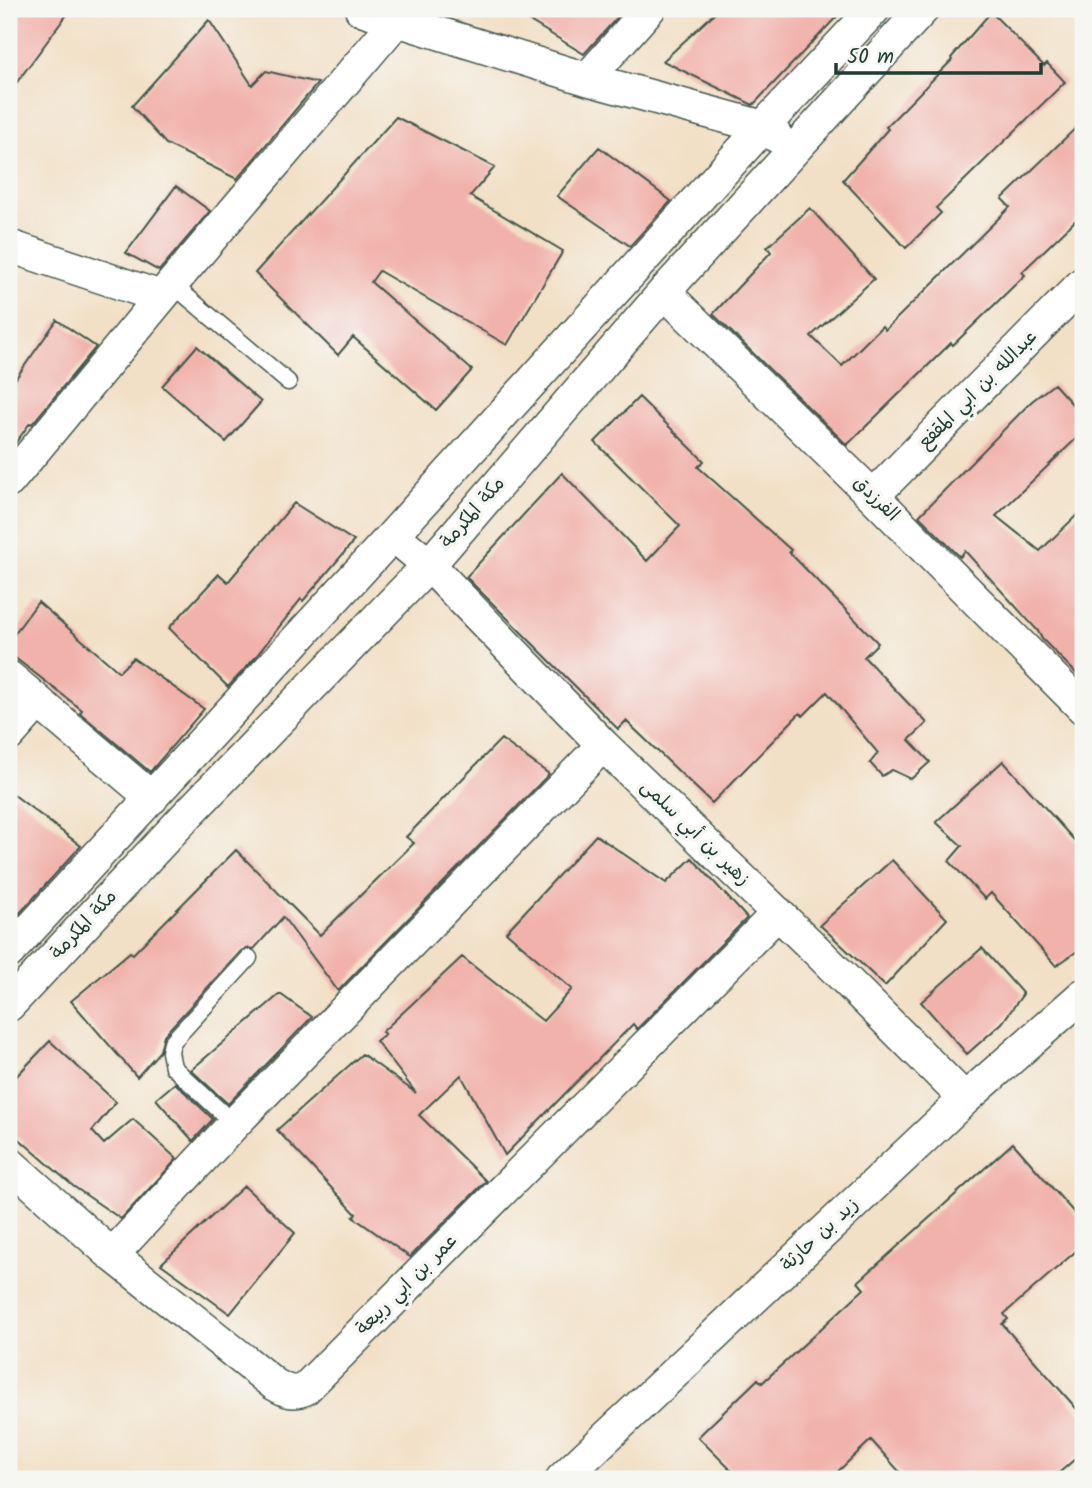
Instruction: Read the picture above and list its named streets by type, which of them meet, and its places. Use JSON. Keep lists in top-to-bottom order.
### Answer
{
  "streets": {
    "street": [
      "عبدالله بن ابي المقفع",
      "الفرزدق",
      "مكة المكرمة",
      "زهير بن أبي سلمى",
      "زيد بن حارثة",
      "عمر بن ابي ربيعة"
    ]
  },
  "crossings": [
    ["عبدالله بن ابي المقفع", "الفرزدق"],
    ["الفرزدق", "مكة المكرمة"],
    ["مكة المكرمة", "زهير بن أبي سلمى"],
    ["زهير بن أبي سلمى", "زيد بن حارثة"],
    ["زهير بن أبي سلمى", "عمر بن ابي ربيعة"]
  ],
  "scale_bar": "50 m"
}
